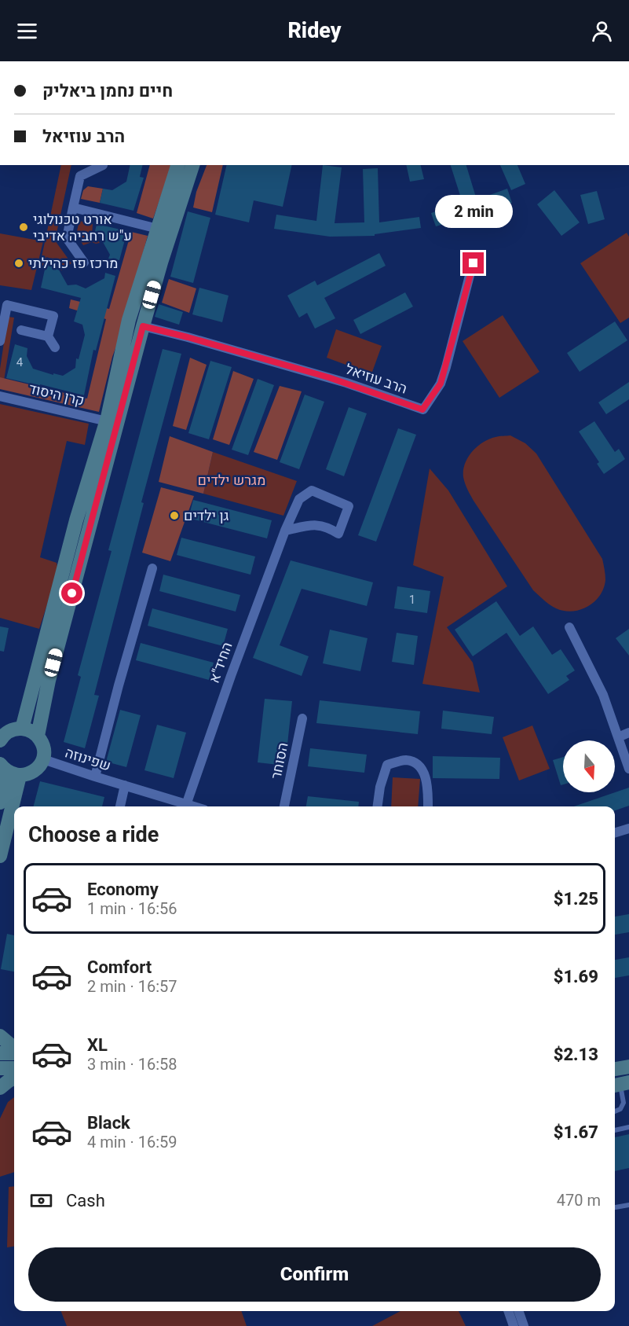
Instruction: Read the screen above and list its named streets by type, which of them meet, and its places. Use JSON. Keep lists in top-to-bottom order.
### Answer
{
  "streets": {
    "street": [
      "הרב עוזיאל",
      "קרן היסוד",
      "החיד\"א",
      "שפינוזה",
      "הסוחר"
    ]
  },
  "crossings": [
    ["החיד\"א", "שפינוזה"]
  ],
  "parks": ["מגרש ילדים"],
  "places": ["אורט טכנולוגי ע\"ש רחביה אדיבי", "מרכז פז כהילתי", "גן ילדים"],
  "house_numbers": ["4", "1"],
  "north": "bottom",
  "page": {
    "header": "Ridey",
    "banner": ["חיים נחמן ביאליק", "הרב עוזיאל"],
    "bubble": "2 min",
    "heading": "Choose a ride",
    "list": [
      {
        "name": "Economy",
        "note": "1 min · 16:56",
        "value": "$1.25"
      },
      {
        "name": "Comfort",
        "note": "2 min · 16:57",
        "value": "$1.69"
      },
      {
        "name": "XL",
        "note": "3 min · 16:58",
        "value": "$2.13"
      },
      {
        "name": "Black",
        "note": "4 min · 16:59",
        "value": "$1.67"
      }
    ],
    "pay": ["Cash", "470 m"],
    "buttons": "Confirm"
  }
}
